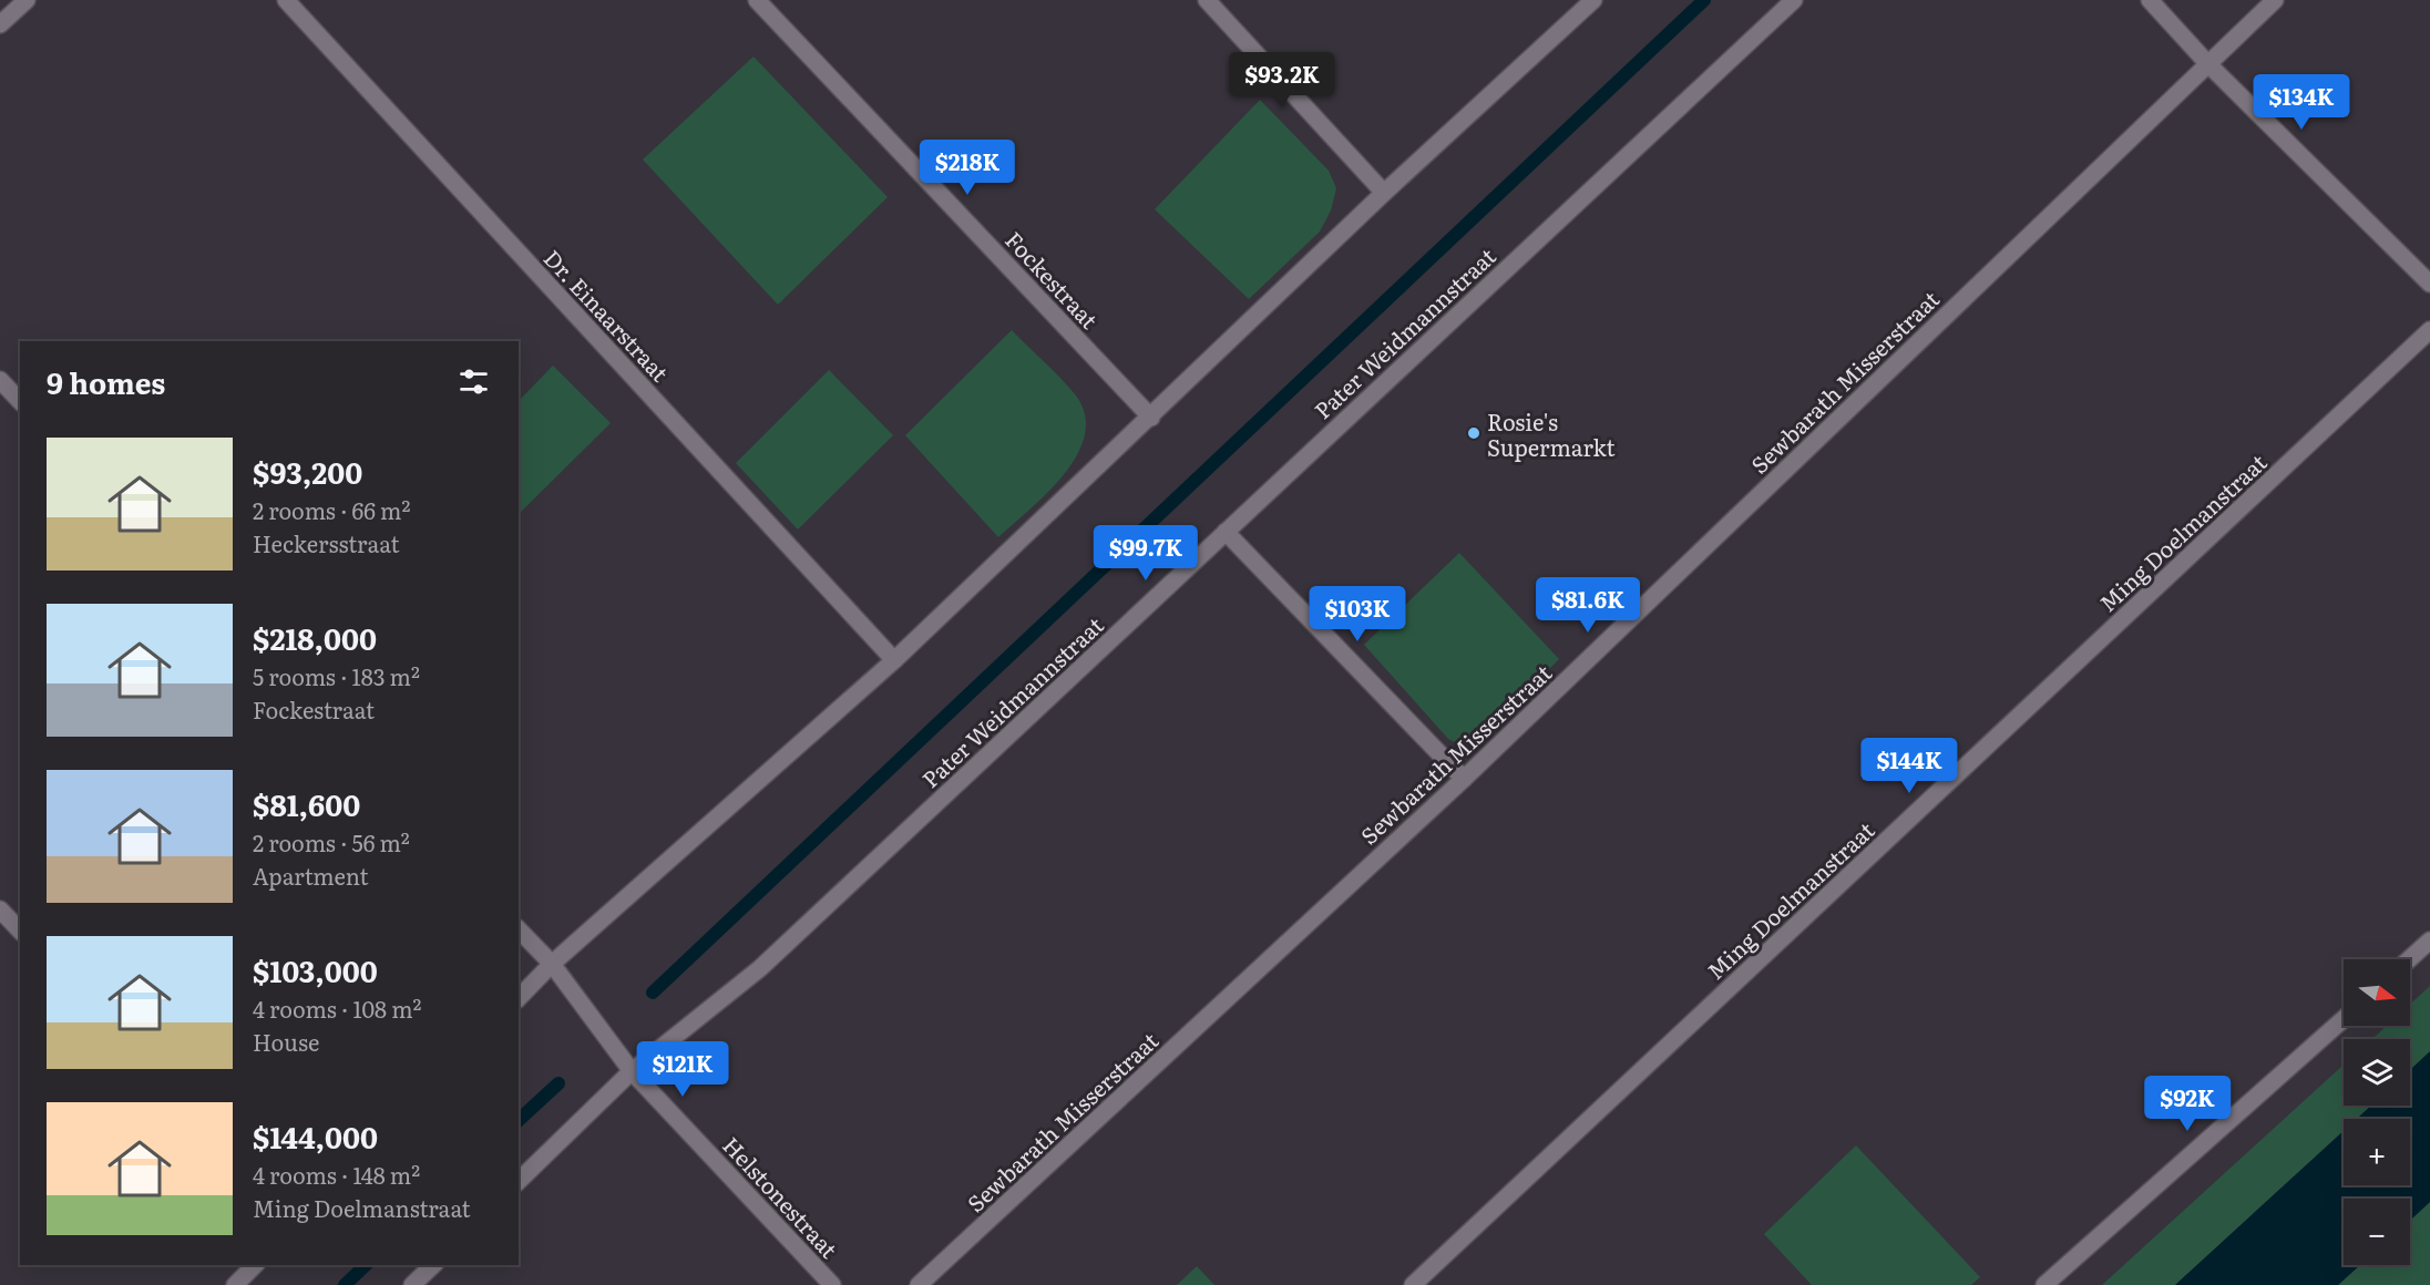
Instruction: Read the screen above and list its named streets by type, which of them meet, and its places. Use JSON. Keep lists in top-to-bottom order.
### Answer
{
  "streets": {
    "street": [
      "Fockestraat",
      "Dr. Einaarstraat",
      "Pater Weidmannstraat",
      "Sewbarath Misserstraat",
      "Ming Doelmanstraat",
      "Helstonestraat"
    ]
  },
  "crossings": [
    ["Pater Weidmannstraat", "Helstonestraat"]
  ],
  "places": ["Rosie's Supermarkt"],
  "north": "right",
  "page": {
    "price": [
      "$93.2K",
      "$134K",
      "$218K",
      "$99.7K",
      "$81.6K",
      "$103K",
      "$144K",
      "$121K",
      "$92K"
    ],
    "heading": "9 homes",
    "list": [
      {
        "name": "$93,200",
        "note": "2 rooms · 66 m² · Heckersstraat"
      },
      {
        "name": "$218,000",
        "note": "5 rooms · 183 m² · Fockestraat"
      },
      {
        "name": "$81,600",
        "note": "2 rooms · 56 m² · Apartment"
      },
      {
        "name": "$103,000",
        "note": "4 rooms · 108 m² · House"
      },
      {
        "name": "$144,000",
        "note": "4 rooms · 148 m² · Ming Doelmanstraat"
      }
    ],
    "map_buttons": ["+", "−"]
  }
}
